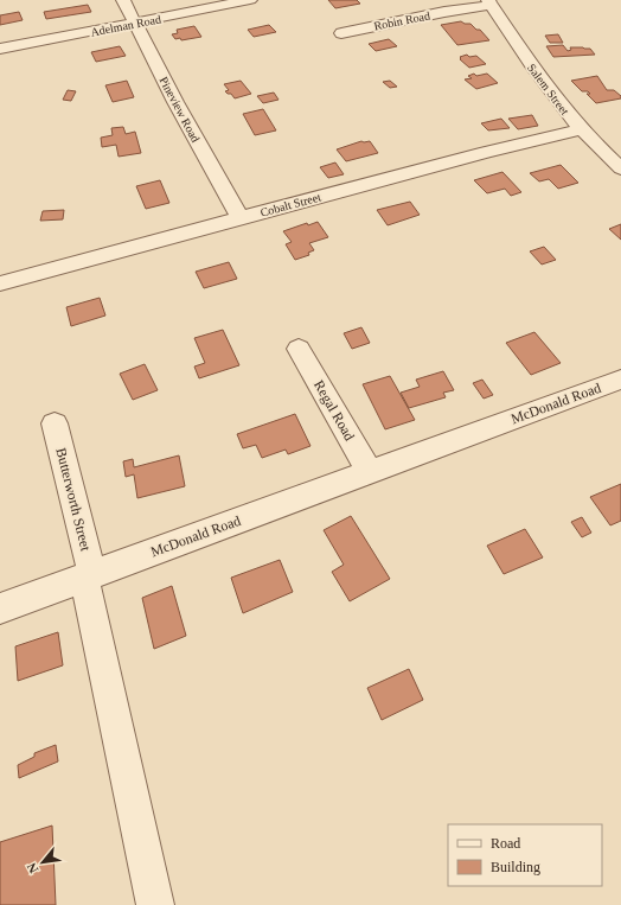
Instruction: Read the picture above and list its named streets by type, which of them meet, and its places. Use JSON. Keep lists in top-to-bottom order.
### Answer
{
  "streets": {
    "street": [
      "Robin Road",
      "Adelman Road",
      "Salem Street",
      "Pineview Road",
      "Cobalt Street",
      "McDonald Road",
      "Regal Road",
      "Butterworth Street"
    ]
  },
  "crossings": [
    ["Robin Road", "Salem Street"],
    ["Adelman Road", "Pineview Road"],
    ["Salem Street", "Cobalt Street"],
    ["Pineview Road", "Cobalt Street"],
    ["McDonald Road", "Regal Road"],
    ["McDonald Road", "Butterworth Street"]
  ],
  "legend": ["Road", "Building"],
  "north": "bottom left"
}
